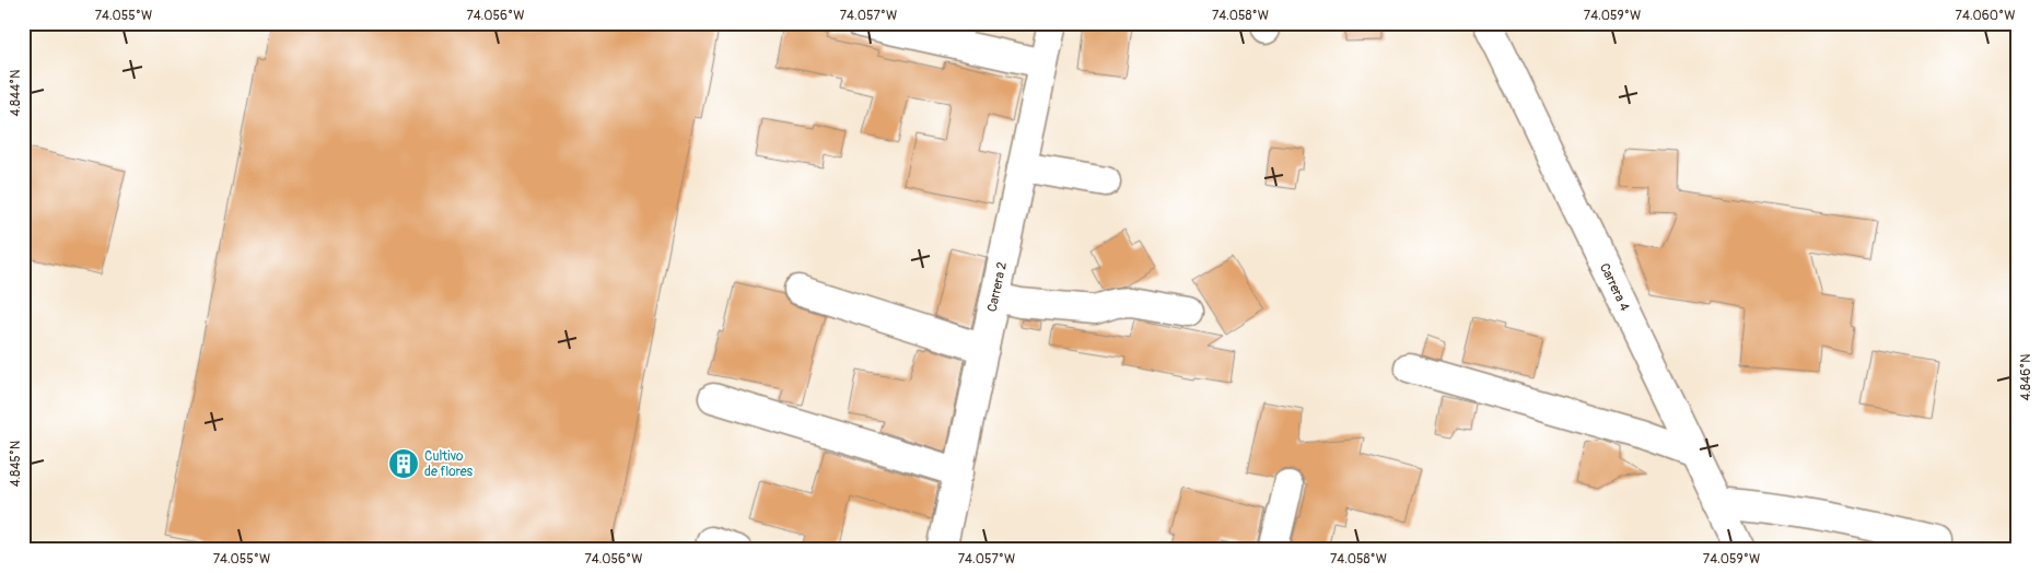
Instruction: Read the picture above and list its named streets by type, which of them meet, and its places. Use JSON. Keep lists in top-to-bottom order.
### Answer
{
  "streets": {
    "street": ["Carrera 2", "Carrera 4"]
  },
  "places": {
    "building": ["Cultivo de flores"]
  },
  "coordinates": [
    "74.055°W",
    "74.056°W",
    "74.057°W",
    "74.058°W",
    "74.059°W",
    "74.060°W",
    "4.844°N",
    "4.846°N",
    "4.845°N"
  ]
}
